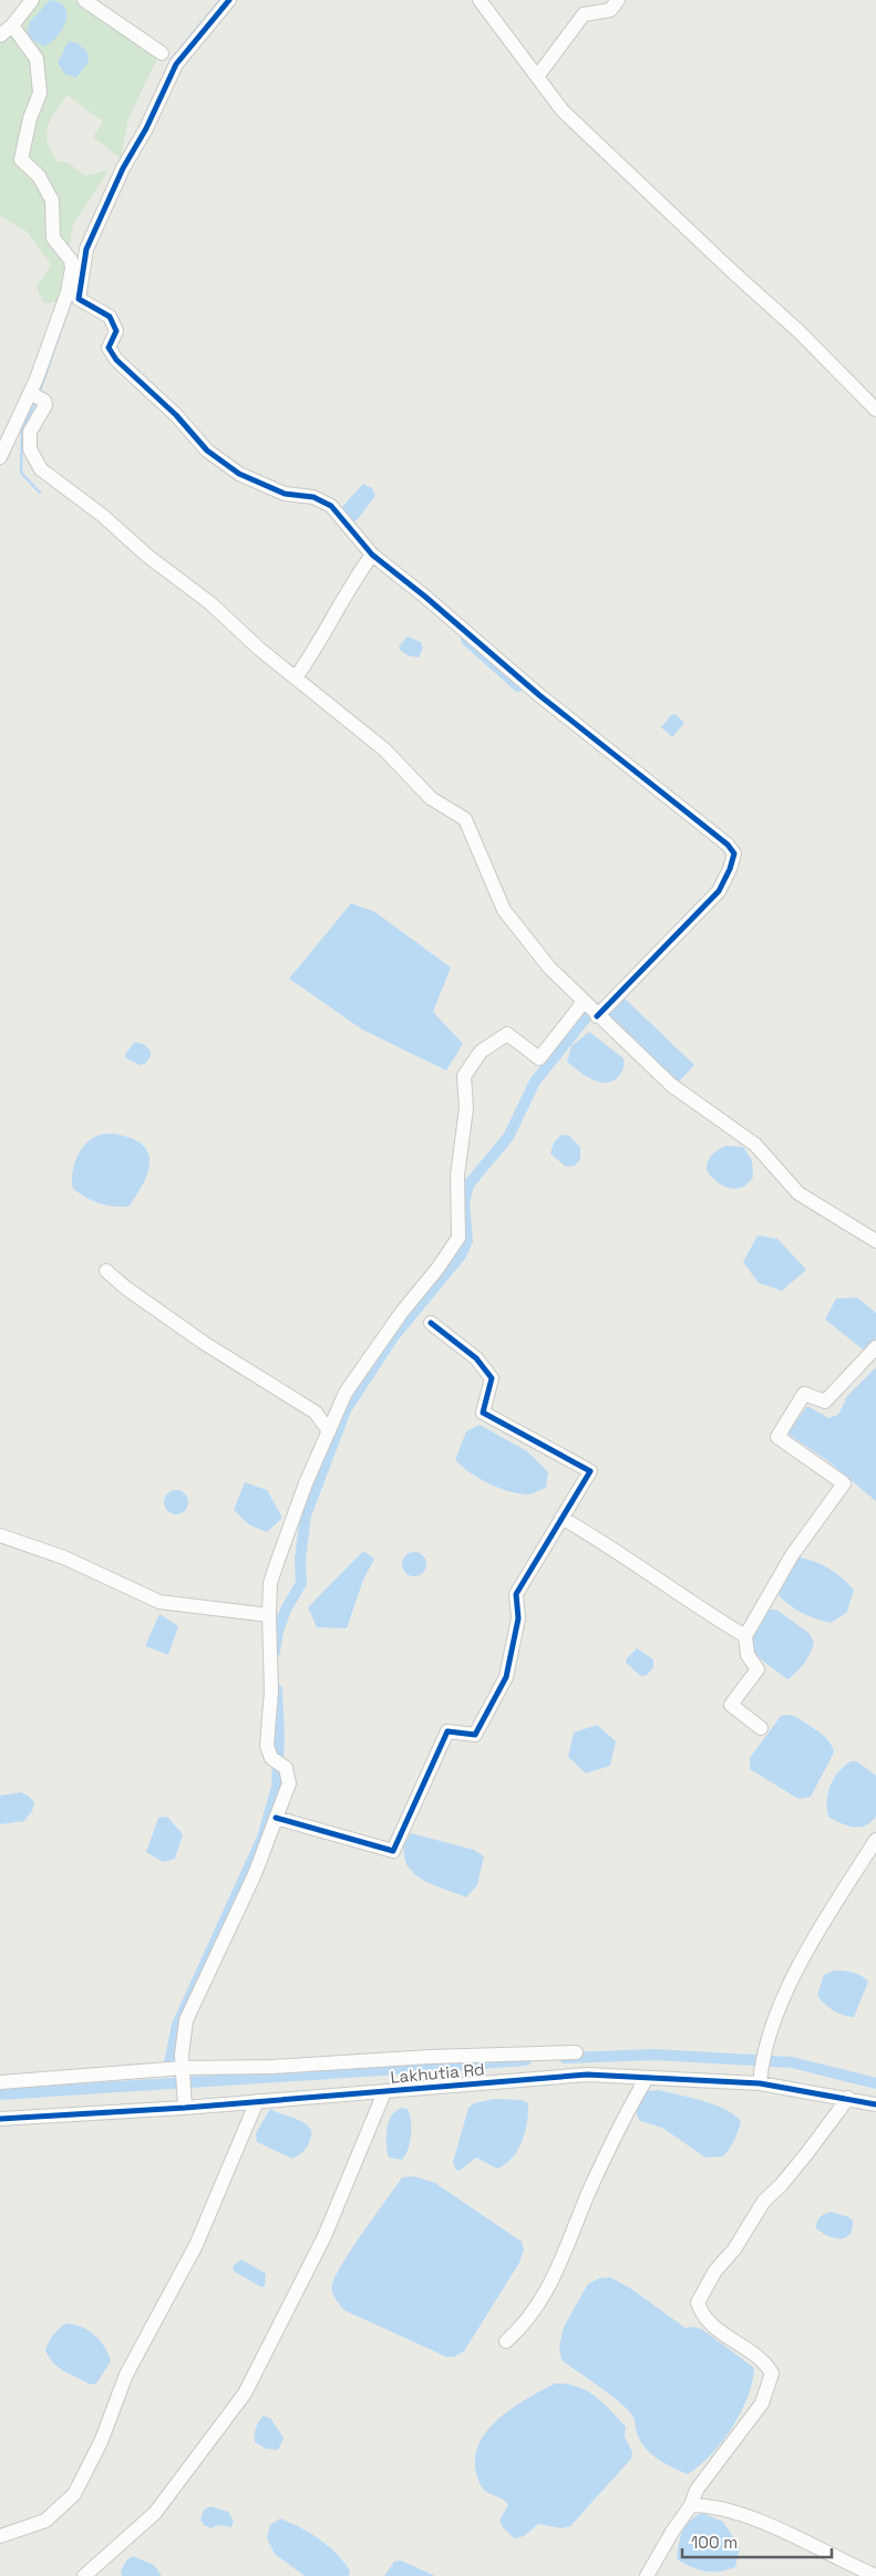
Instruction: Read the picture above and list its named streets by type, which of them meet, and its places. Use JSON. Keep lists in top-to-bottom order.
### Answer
{
  "streets": {
    "street": ["Lakhutia Rd"]
  },
  "scale_bar": "100 m"
}
